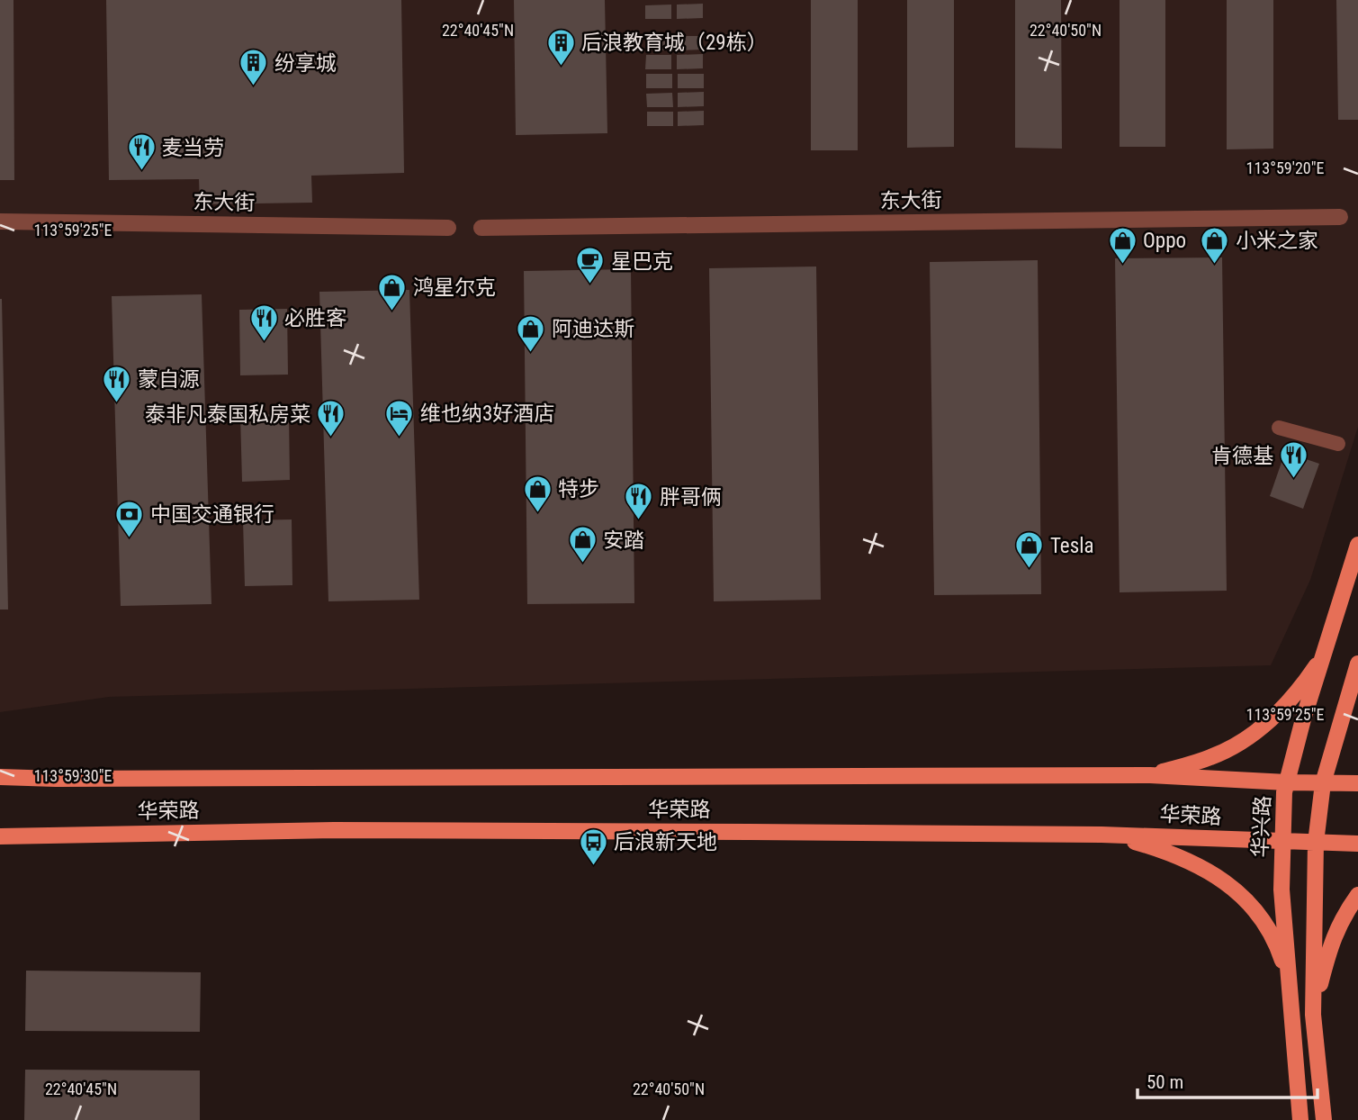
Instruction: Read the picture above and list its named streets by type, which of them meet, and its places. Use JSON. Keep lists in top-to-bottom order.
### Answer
{
  "streets": {
    "main road": ["华荣路", "华兴路"],
    "street": ["东大街"]
  },
  "crossings": [
    ["华荣路", "华兴路"]
  ],
  "places": {
    "building": ["后浪教育城（29栋）", "纷享城"],
    "restaurant": [
      "麦当劳",
      "必胜客",
      "蒙自源",
      "泰非凡泰国私房菜",
      "肯德基",
      "胖哥俩"
    ],
    "shop": [
      "Oppo",
      "小米之家",
      "鸿星尔克",
      "阿迪达斯",
      "特步",
      "安踏",
      "Tesla"
    ],
    "cafe": ["星巴克"],
    "hotel": ["维也纳3好酒店"],
    "bank": ["中国交通银行"],
    "bus stop": ["后浪新天地"]
  },
  "scale_bar": "50 m",
  "coordinates": [
    "22°40'45\"N",
    "22°40'50\"N",
    "113°59'20\"E",
    "113°59'25\"E",
    "113°59'30\"E"
  ]
}
